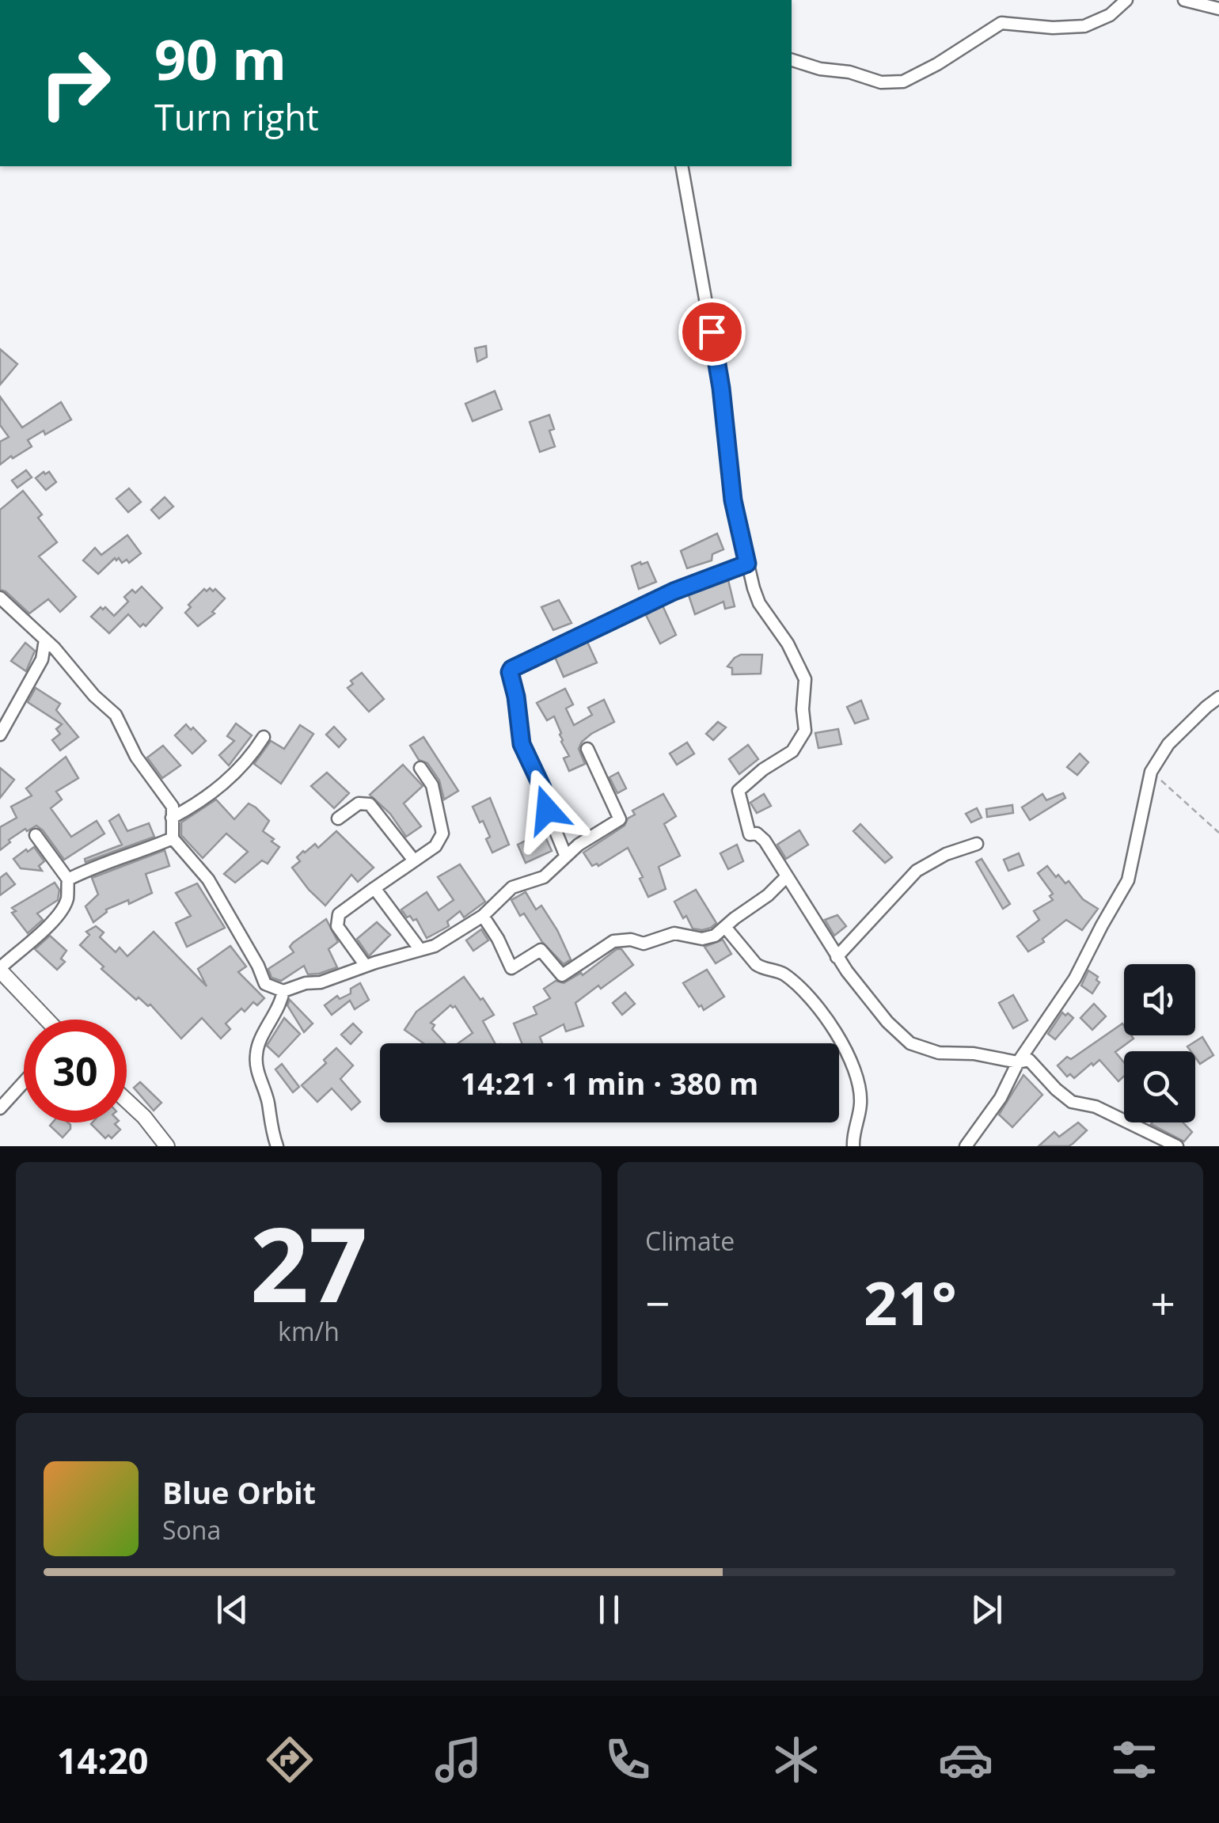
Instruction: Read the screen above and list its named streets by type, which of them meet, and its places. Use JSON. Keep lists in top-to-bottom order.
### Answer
{
  "page": {
    "turn": ["90 m", "Turn right"],
    "limit": "30",
    "trip": "14:21 · 1 min · 380 m",
    "tile": [
      ["27", "km/h"],
      "Climate"
    ],
    "heat": ["−", "21°", "+"],
    "song": ["Blue Orbit", "Sona"],
    "tabs": "14:20"
  }
}
